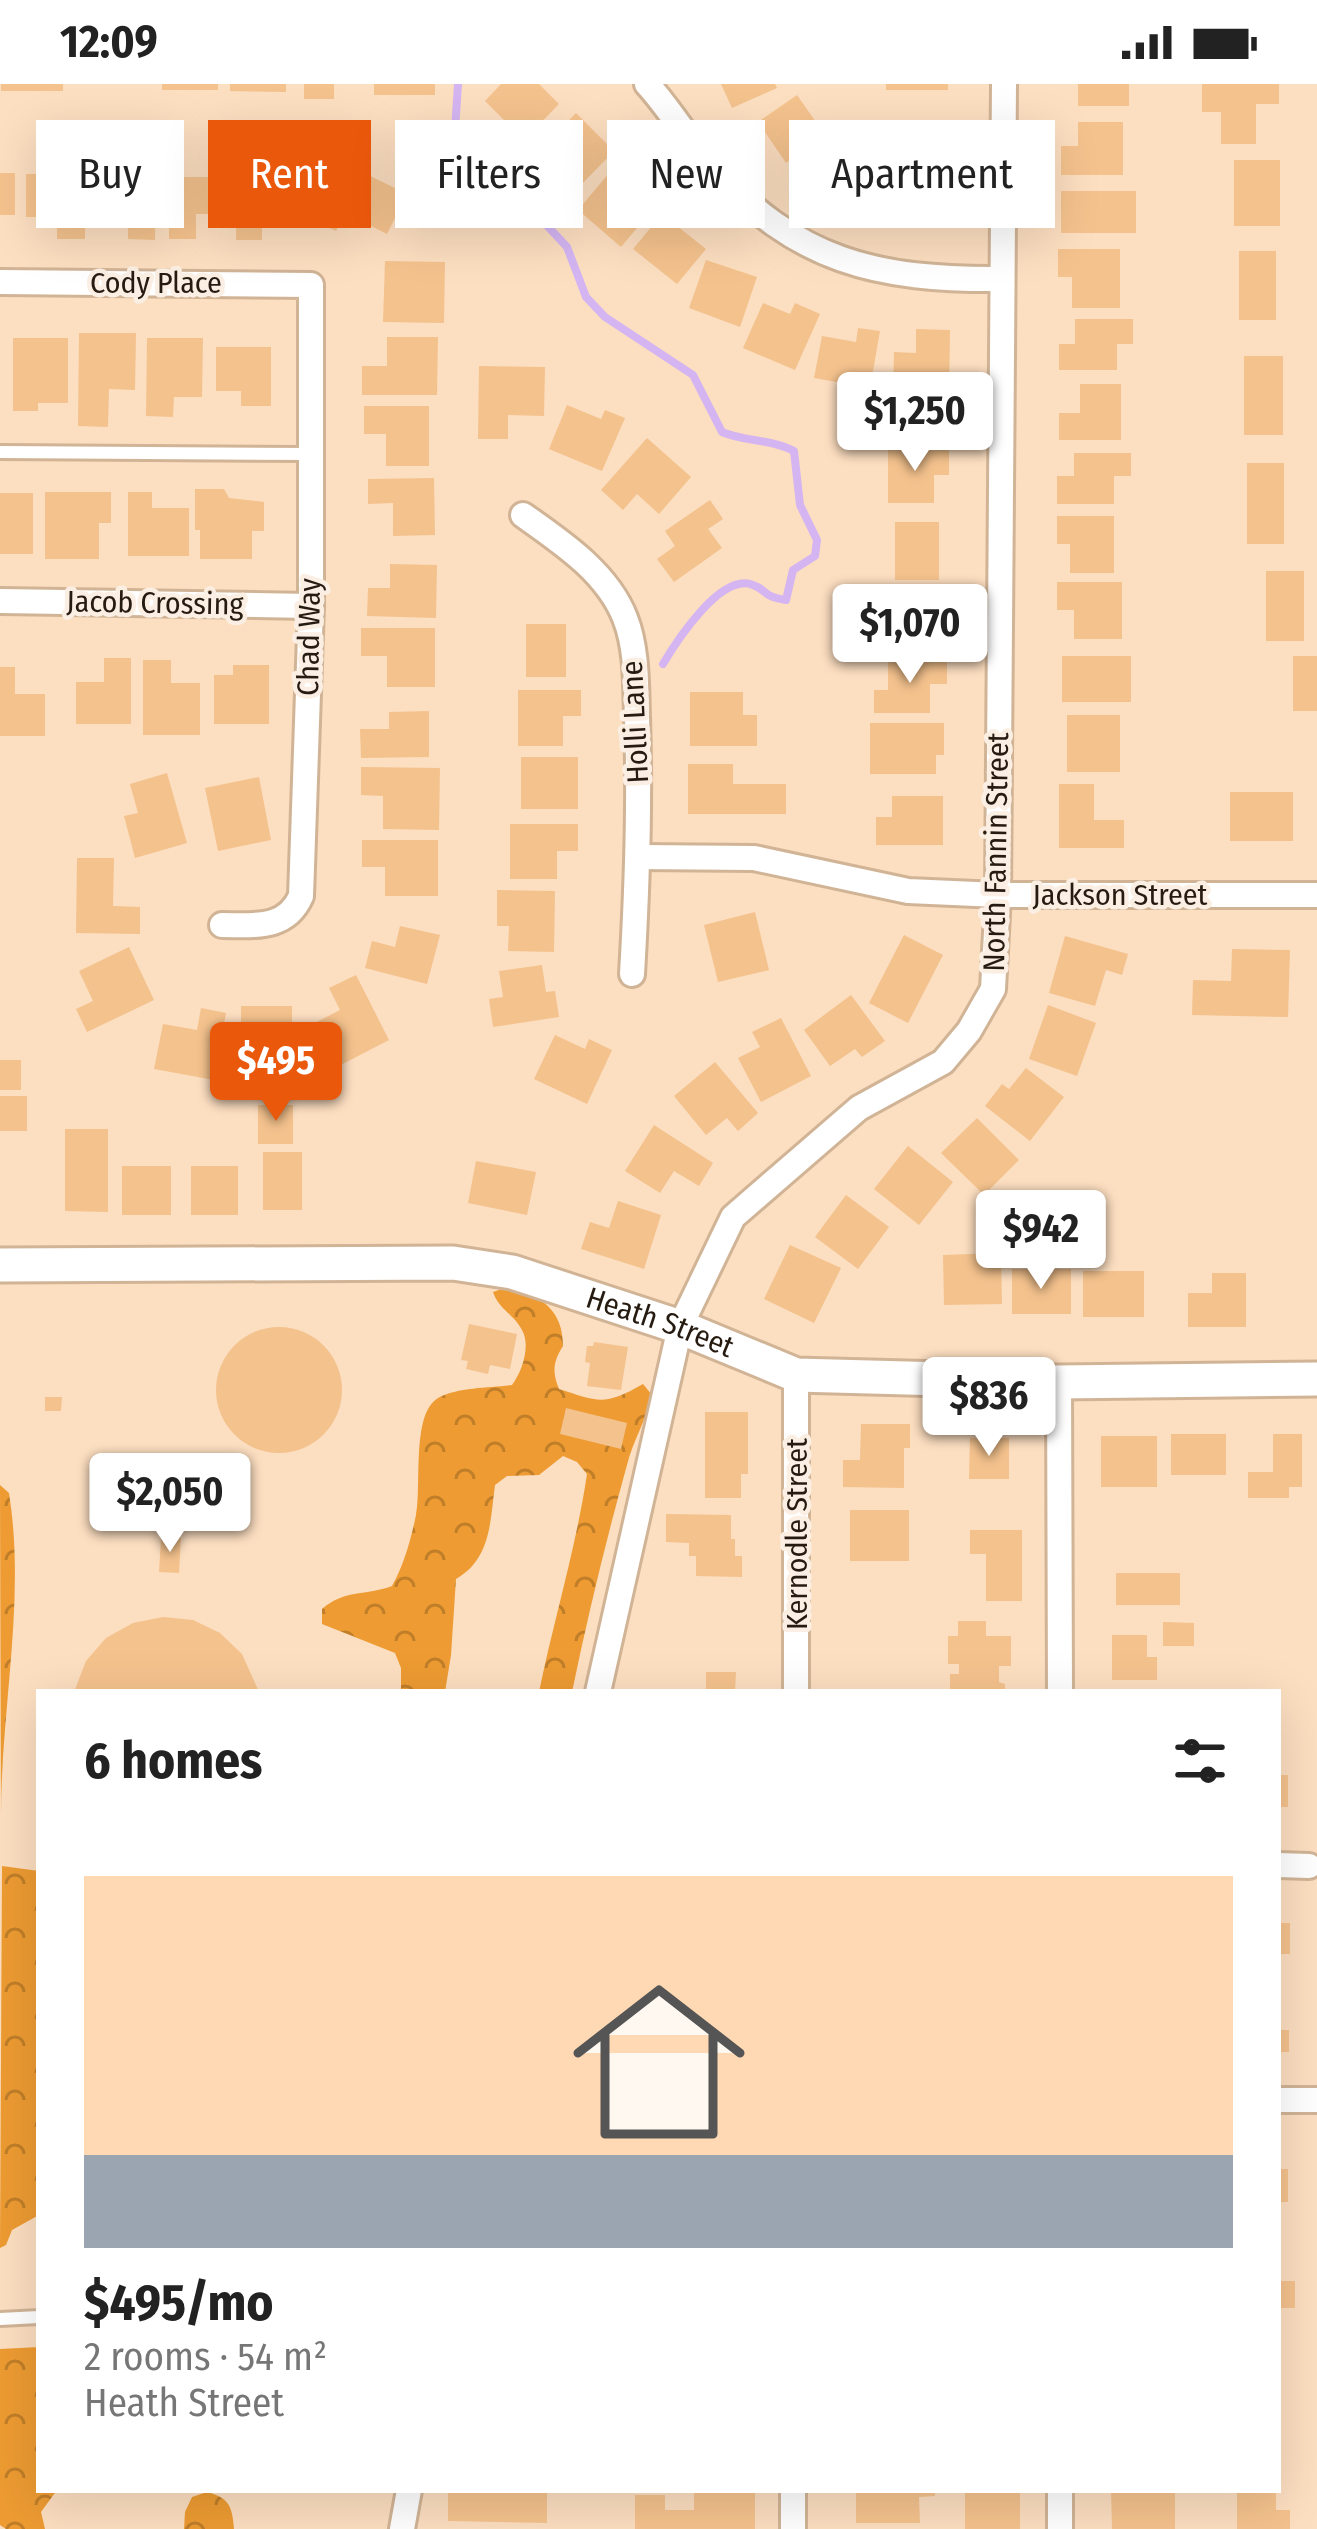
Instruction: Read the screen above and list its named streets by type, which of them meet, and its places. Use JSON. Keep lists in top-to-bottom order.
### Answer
{
  "streets": {
    "street": [
      "Cody Place",
      "Jacob Crossing",
      "Chad Way",
      "Holli Lane",
      "North Fannin Street",
      "Jackson Street",
      "Heath Street",
      "Kernodle Street"
    ]
  },
  "crossings": [
    ["Cody Place", "Chad Way"],
    ["Jacob Crossing", "Chad Way"],
    ["Holli Lane", "Jackson Street"],
    ["North Fannin Street", "Jackson Street"],
    ["North Fannin Street", "Heath Street"],
    ["Heath Street", "Kernodle Street"]
  ],
  "page": {
    "status": "12:09",
    "chip": [
      "Buy",
      "Rent",
      "Filters",
      "New",
      "Apartment"
    ],
    "price": [
      "$1,250",
      "$1,070",
      "$495",
      "$942",
      "$836",
      "$2,050"
    ],
    "heading": "6 homes",
    "list": [
      {
        "name": "$495/mo",
        "note": "2 rooms · 54 m² · Heath Street"
      }
    ]
  }
}
